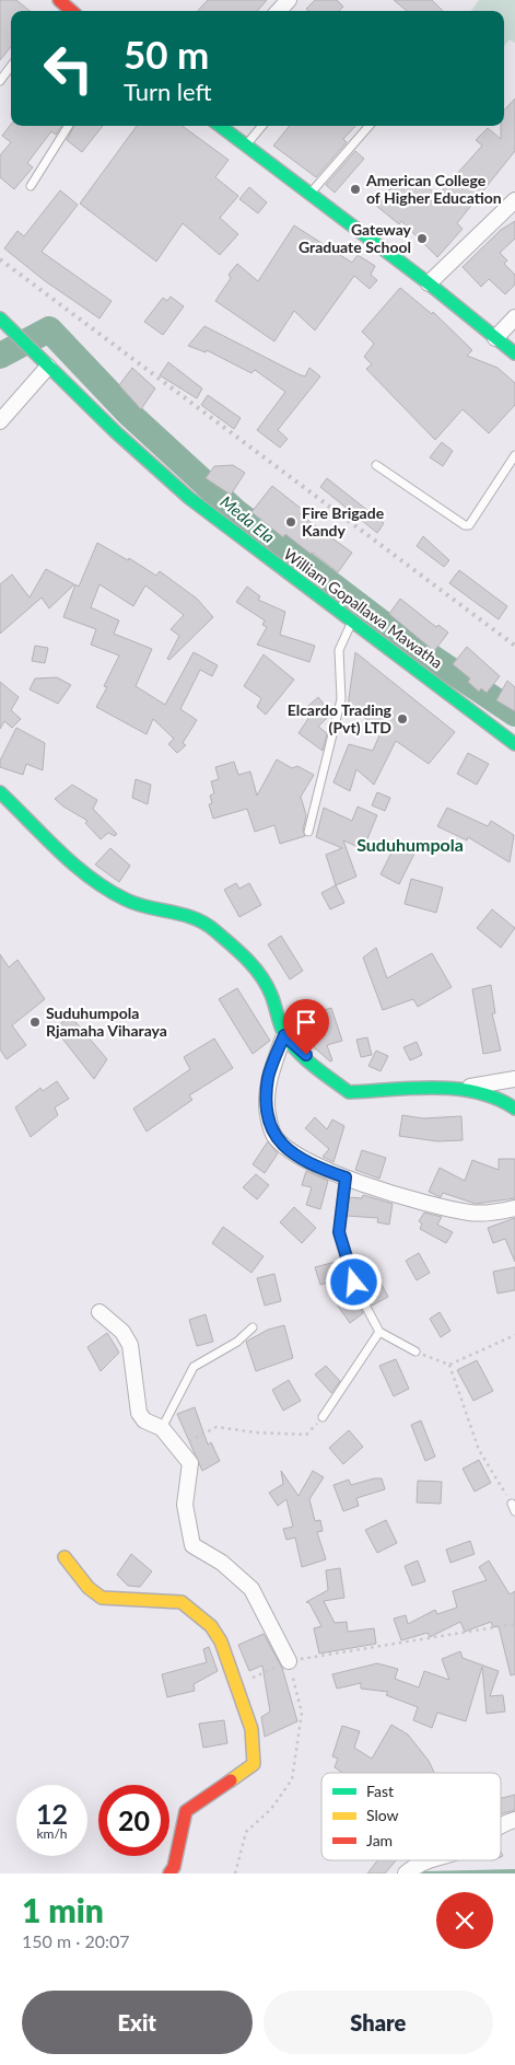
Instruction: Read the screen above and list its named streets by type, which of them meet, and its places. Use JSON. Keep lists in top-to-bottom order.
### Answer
{
  "streets": {
    "main road": ["William Gopallawa Mawatha"]
  },
  "districts": ["Suduhumpola"],
  "water": ["Meda Ela"],
  "places": [
    "American College of Higher Education",
    "Gateway Graduate School",
    "Fire Brigade Kandy",
    "Elcardo Trading (Pvt) LTD",
    "Suduhumpola Rjamaha Viharaya"
  ],
  "legend": ["Fast", "Slow", "Jam"],
  "page": {
    "turn": ["50 m", "Turn left"],
    "speed": "12 km/h",
    "limit": "20",
    "heading": ["1 min", "150 m · 20:07"],
    "buttons": ["Exit", "Share"]
  }
}
